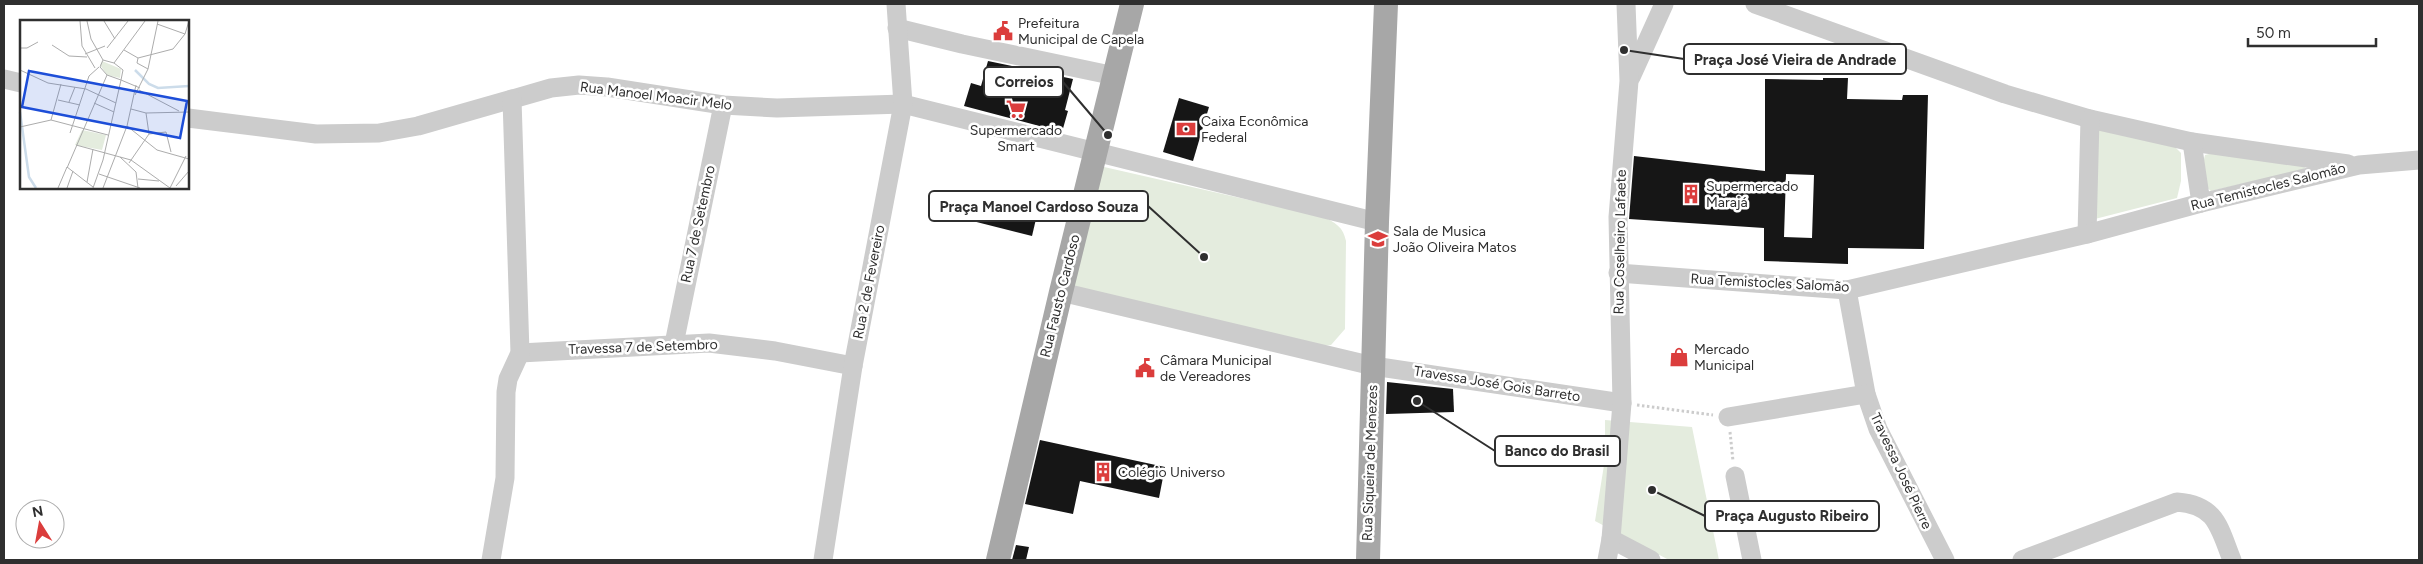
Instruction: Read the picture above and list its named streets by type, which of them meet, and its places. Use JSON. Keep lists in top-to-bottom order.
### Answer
{
  "streets": {
    "main road": ["Rua Fausto Cardoso", "Rua Siqueira de Menezes"],
    "street": [
      "Rua Manoel Moacir Melo",
      "Rua Temistocles Salomão",
      "Rua 7 de Setembro",
      "Rua Coselheiro Lafaete",
      "Rua 2 de Fevereiro",
      "Travessa 7 de Setembro",
      "Travessa José Gois Barreto",
      "Travessa José Pierre"
    ]
  },
  "crossings": [
    ["Rua Manoel Moacir Melo", "Rua 7 de Setembro"],
    ["Rua Manoel Moacir Melo", "Rua 2 de Fevereiro"],
    ["Rua Manoel Moacir Melo", "Rua Fausto Cardoso"],
    ["Rua Manoel Moacir Melo", "Rua Siqueira de Menezes"],
    ["Rua Temistocles Salomão", "Rua Coselheiro Lafaete"],
    ["Rua Temistocles Salomão", "Travessa José Pierre"],
    ["Rua 7 de Setembro", "Travessa 7 de Setembro"],
    ["Rua Coselheiro Lafaete", "Travessa José Gois Barreto"],
    ["Rua 2 de Fevereiro", "Travessa 7 de Setembro"],
    ["Rua Fausto Cardoso", "Travessa José Gois Barreto"],
    ["Travessa José Gois Barreto", "Rua Siqueira de Menezes"]
  ],
  "places": {
    "public building": ["Prefeitura Municipal de Capela", "Câmara Municipal de Vereadores"],
    "other": [
      "Praça José Vieira de Andrade",
      "Correios",
      "Praça Manoel Cardoso Souza",
      "Banco do Brasil",
      "Praça Augusto Ribeiro"
    ],
    "supermarket": ["Supermercado Smart"],
    "bank": ["Caixa Econômica Federal"],
    "building": ["Supermercado Marajá", "Colégio Universo"],
    "school or university": ["Sala de Musica João Oliveira Matos"],
    "shop": ["Mercado Municipal"]
  },
  "scale_bar": "50 m",
  "north": "top"
}
